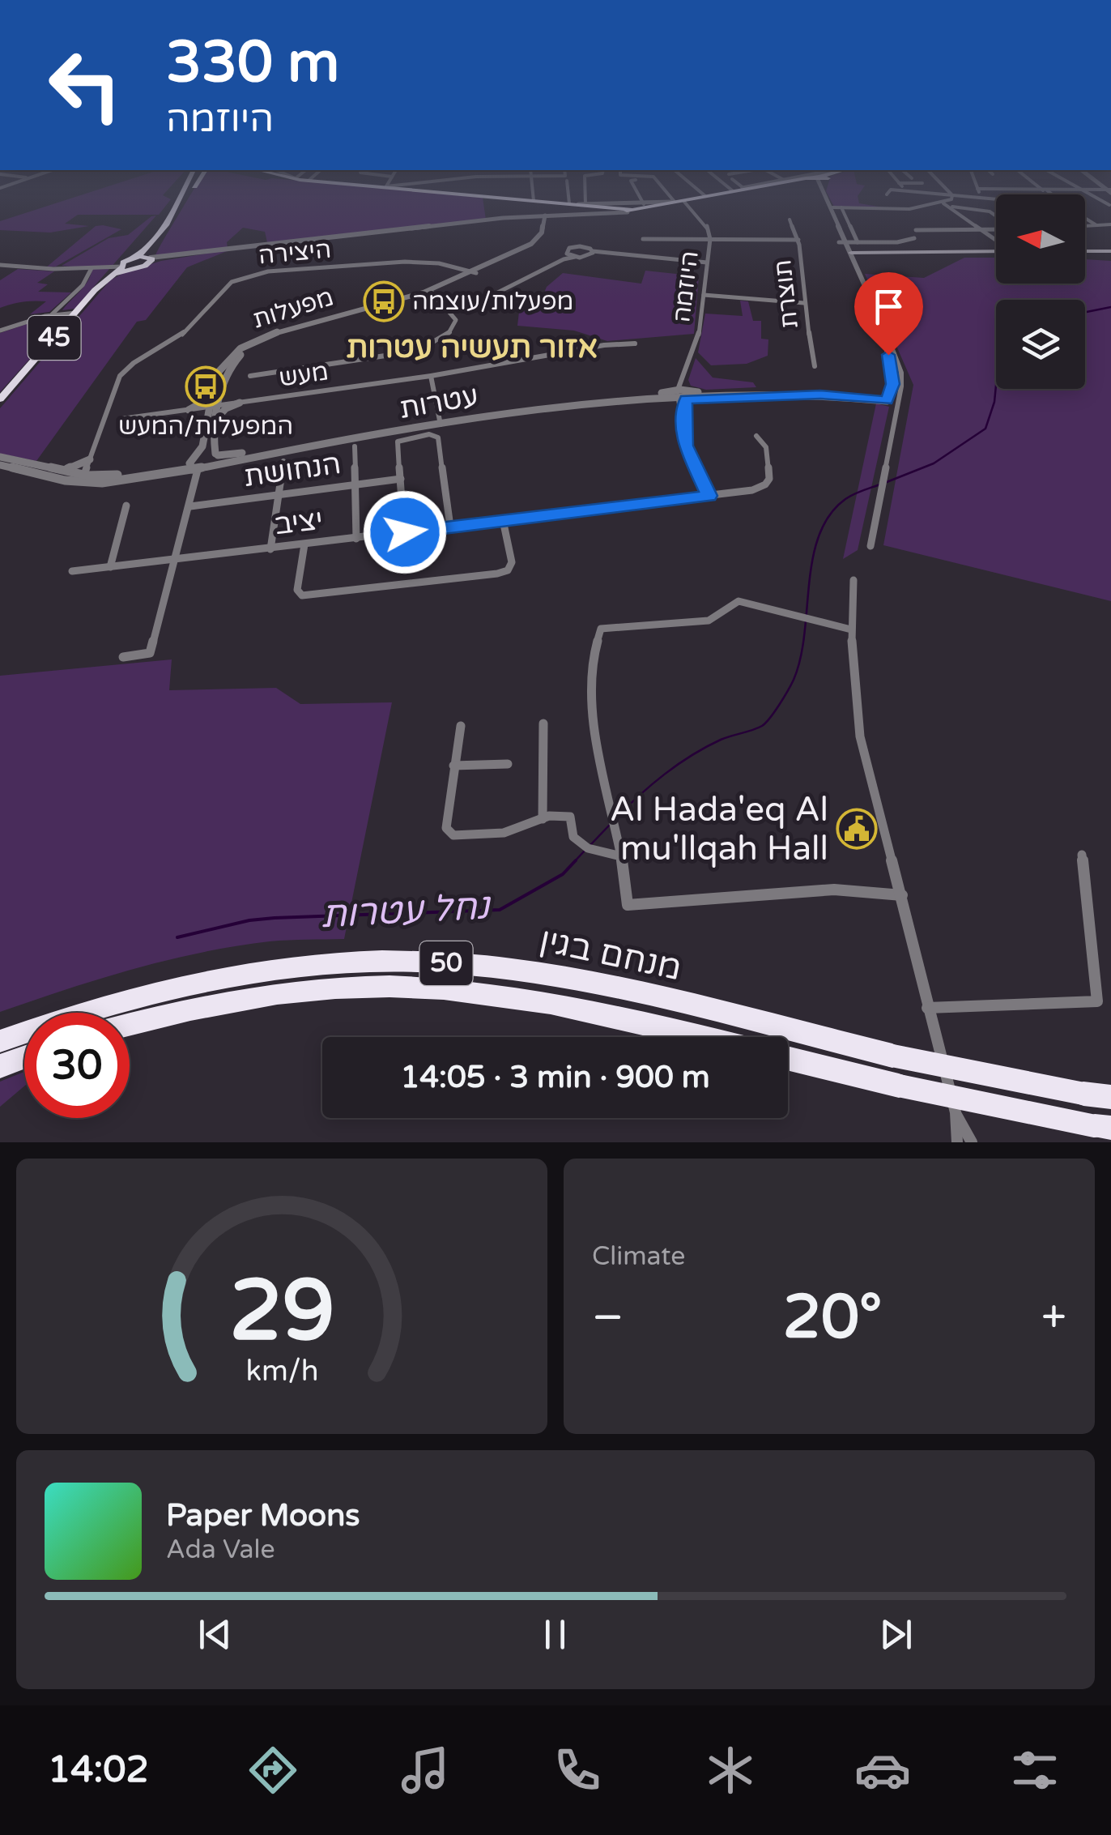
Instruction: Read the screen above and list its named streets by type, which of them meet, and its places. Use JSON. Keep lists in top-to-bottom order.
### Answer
{
  "streets": {
    "highway": ["45", "מנחם בגין", "50"],
    "street": [
      "היצירה",
      "היוזמה",
      "תוצרת",
      "מפעלות",
      "מעש",
      "עטרות",
      "הנחושת",
      "יציב"
    ]
  },
  "crossings": [
    ["היצירה", "מפעלות"],
    ["היוזמה", "עטרות"],
    ["מפעלות", "מעש"],
    ["מפעלות", "עטרות"],
    ["מפעלות", "הנחושת"],
    ["מפעלות", "יציב"]
  ],
  "districts": ["אזור תעשיה עטרות"],
  "water": ["נחל עטרות"],
  "places": {
    "bus stop": ["מפעלות/עוצמה", "המפעלות/המעש"],
    "public building": ["Al Hada'eq Al mu'llqah Hall"]
  },
  "north": "left",
  "page": {
    "turn": ["330 m", "היוזמה"],
    "limit": "30",
    "trip": "14:05 · 3 min · 900 m",
    "tile": "Climate",
    "heat": ["−", "20°", "+"],
    "song": ["Paper Moons", "Ada Vale"],
    "tabs": "14:02",
    "gauge": ["29", "km/h"]
  }
}
